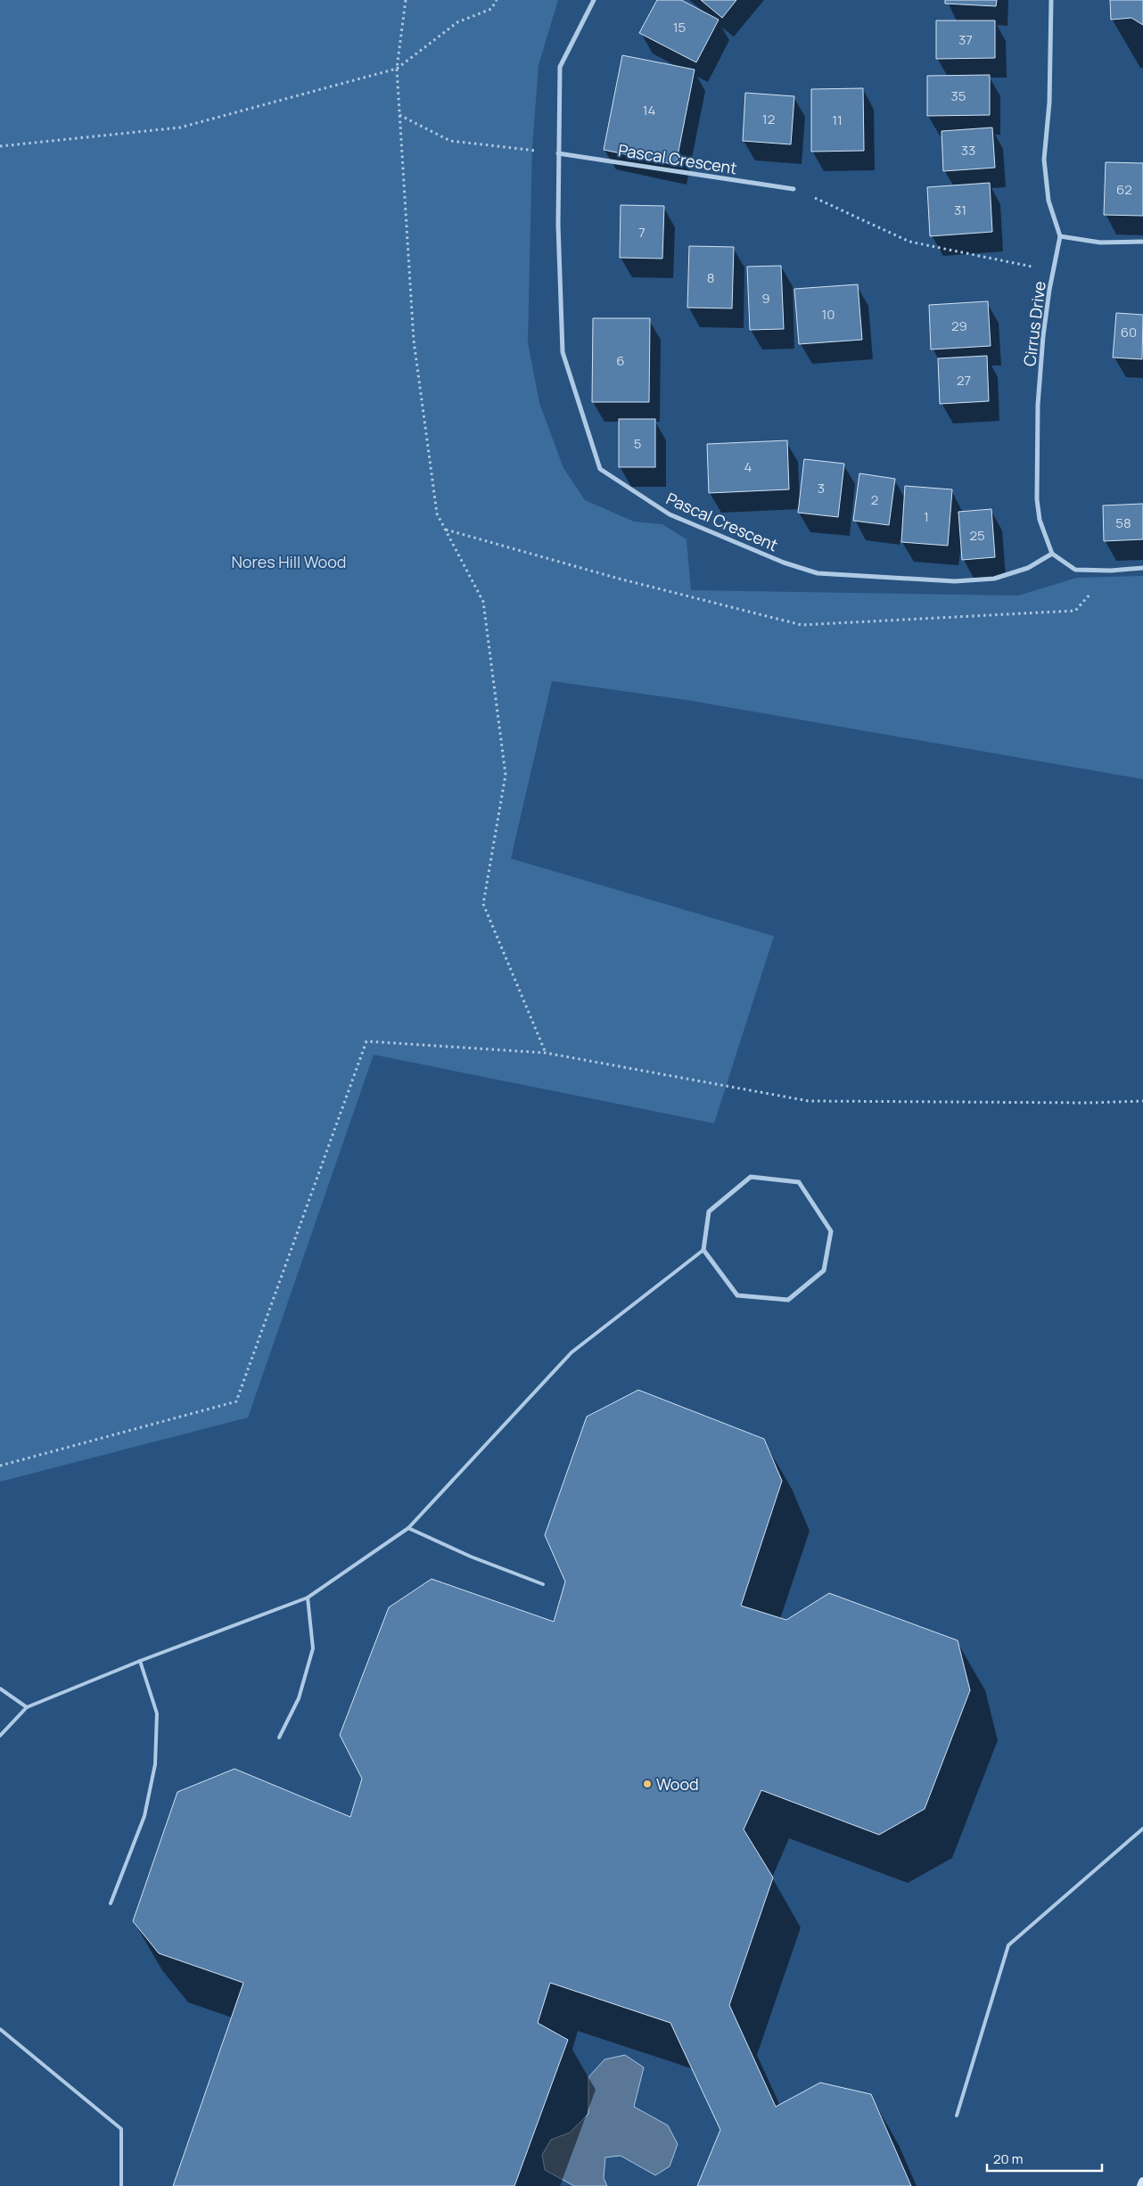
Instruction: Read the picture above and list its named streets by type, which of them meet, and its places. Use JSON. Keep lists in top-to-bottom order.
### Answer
{
  "streets": {
    "street": ["Pascal Crescent", "Cirrus Drive"]
  },
  "crossings": [
    ["Pascal Crescent", "Cirrus Drive"]
  ],
  "parks": ["Nores Hill Wood"],
  "places": ["Wood"],
  "house_numbers": [
    "15",
    "37",
    "35",
    "14",
    "12",
    "11",
    "33",
    "62",
    "31",
    "7",
    "8",
    "9",
    "10",
    "29",
    "60",
    "6",
    "27",
    "5",
    "4",
    "3",
    "2",
    "1",
    "58",
    "25"
  ],
  "scale_bar": "20 m"
}
